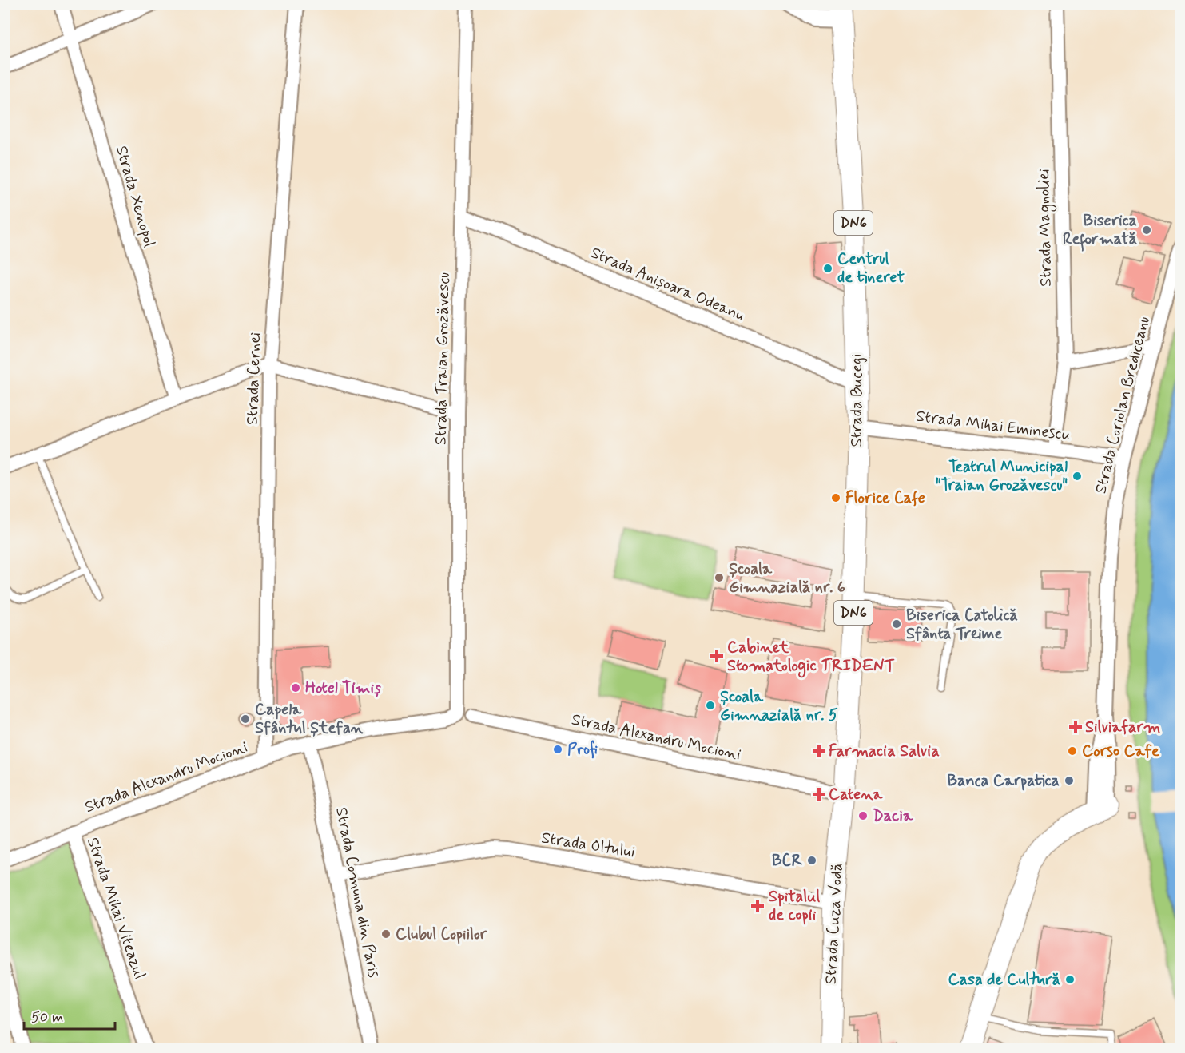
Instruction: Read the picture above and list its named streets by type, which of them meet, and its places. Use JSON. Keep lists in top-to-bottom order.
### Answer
{
  "streets": {
    "main road": ["DN6", "Strada Bucegi", "Strada Cuza Vodă"],
    "street": [
      "Strada Xenopol",
      "Strada Magnoliei",
      "Strada Anișoara Odeanu",
      "Strada Traian Grozăvescu",
      "Strada Cernei",
      "Strada Coriolan Brediceanu",
      "Strada Mihai Eminescu",
      "Strada Alexandru Mocioni",
      "Strada Oltului",
      "Strada Comuna din Paris",
      "Strada Mihai Viteazul"
    ]
  },
  "crossings": [
    ["Strada Magnoliei", "Strada Mihai Eminescu"],
    ["Strada Anișoara Odeanu", "Strada Traian Grozăvescu"],
    ["Strada Anișoara Odeanu", "Strada Bucegi"],
    ["Strada Traian Grozăvescu", "Strada Alexandru Mocioni"],
    ["Strada Cernei", "Strada Alexandru Mocioni"],
    ["Strada Bucegi", "Strada Mihai Eminescu"],
    ["Strada Bucegi", "Strada Alexandru Mocioni"],
    ["Strada Bucegi", "Strada Cuza Vodă"],
    ["Strada Coriolan Brediceanu", "Strada Mihai Eminescu"],
    ["Strada Alexandru Mocioni", "Strada Comuna din Paris"],
    ["Strada Alexandru Mocioni", "Strada Mihai Viteazul"],
    ["Strada Alexandru Mocioni", "Strada Cuza Vodă"],
    ["Strada Oltului", "Strada Comuna din Paris"],
    ["Strada Oltului", "Strada Cuza Vodă"]
  ],
  "places": {
    "other": [
      "Biserica Reformată",
      "Centrul de tineret",
      "Teatrul Municipal \"Traian Grozăvescu\"",
      "Florice Cafe",
      "Școala Gimnazială nr. 6",
      "Biserica Catolică Sfânta Treime",
      "Hotel Timiș",
      "Școala Gimnazială nr. 5",
      "Capela Sfântul Ștefan",
      "Profi",
      "Corso Cafe",
      "Banca Carpatica",
      "Dacia",
      "BCR",
      "Clubul Copiilor",
      "Casa de Cultură"
    ],
    "health": [
      "Cabinet Stomatologic TRIDENT",
      "Silviafarm",
      "Farmacia Salvia",
      "Catena",
      "Spitalul de copii"
    ]
  },
  "scale_bar": "50 m"
}
